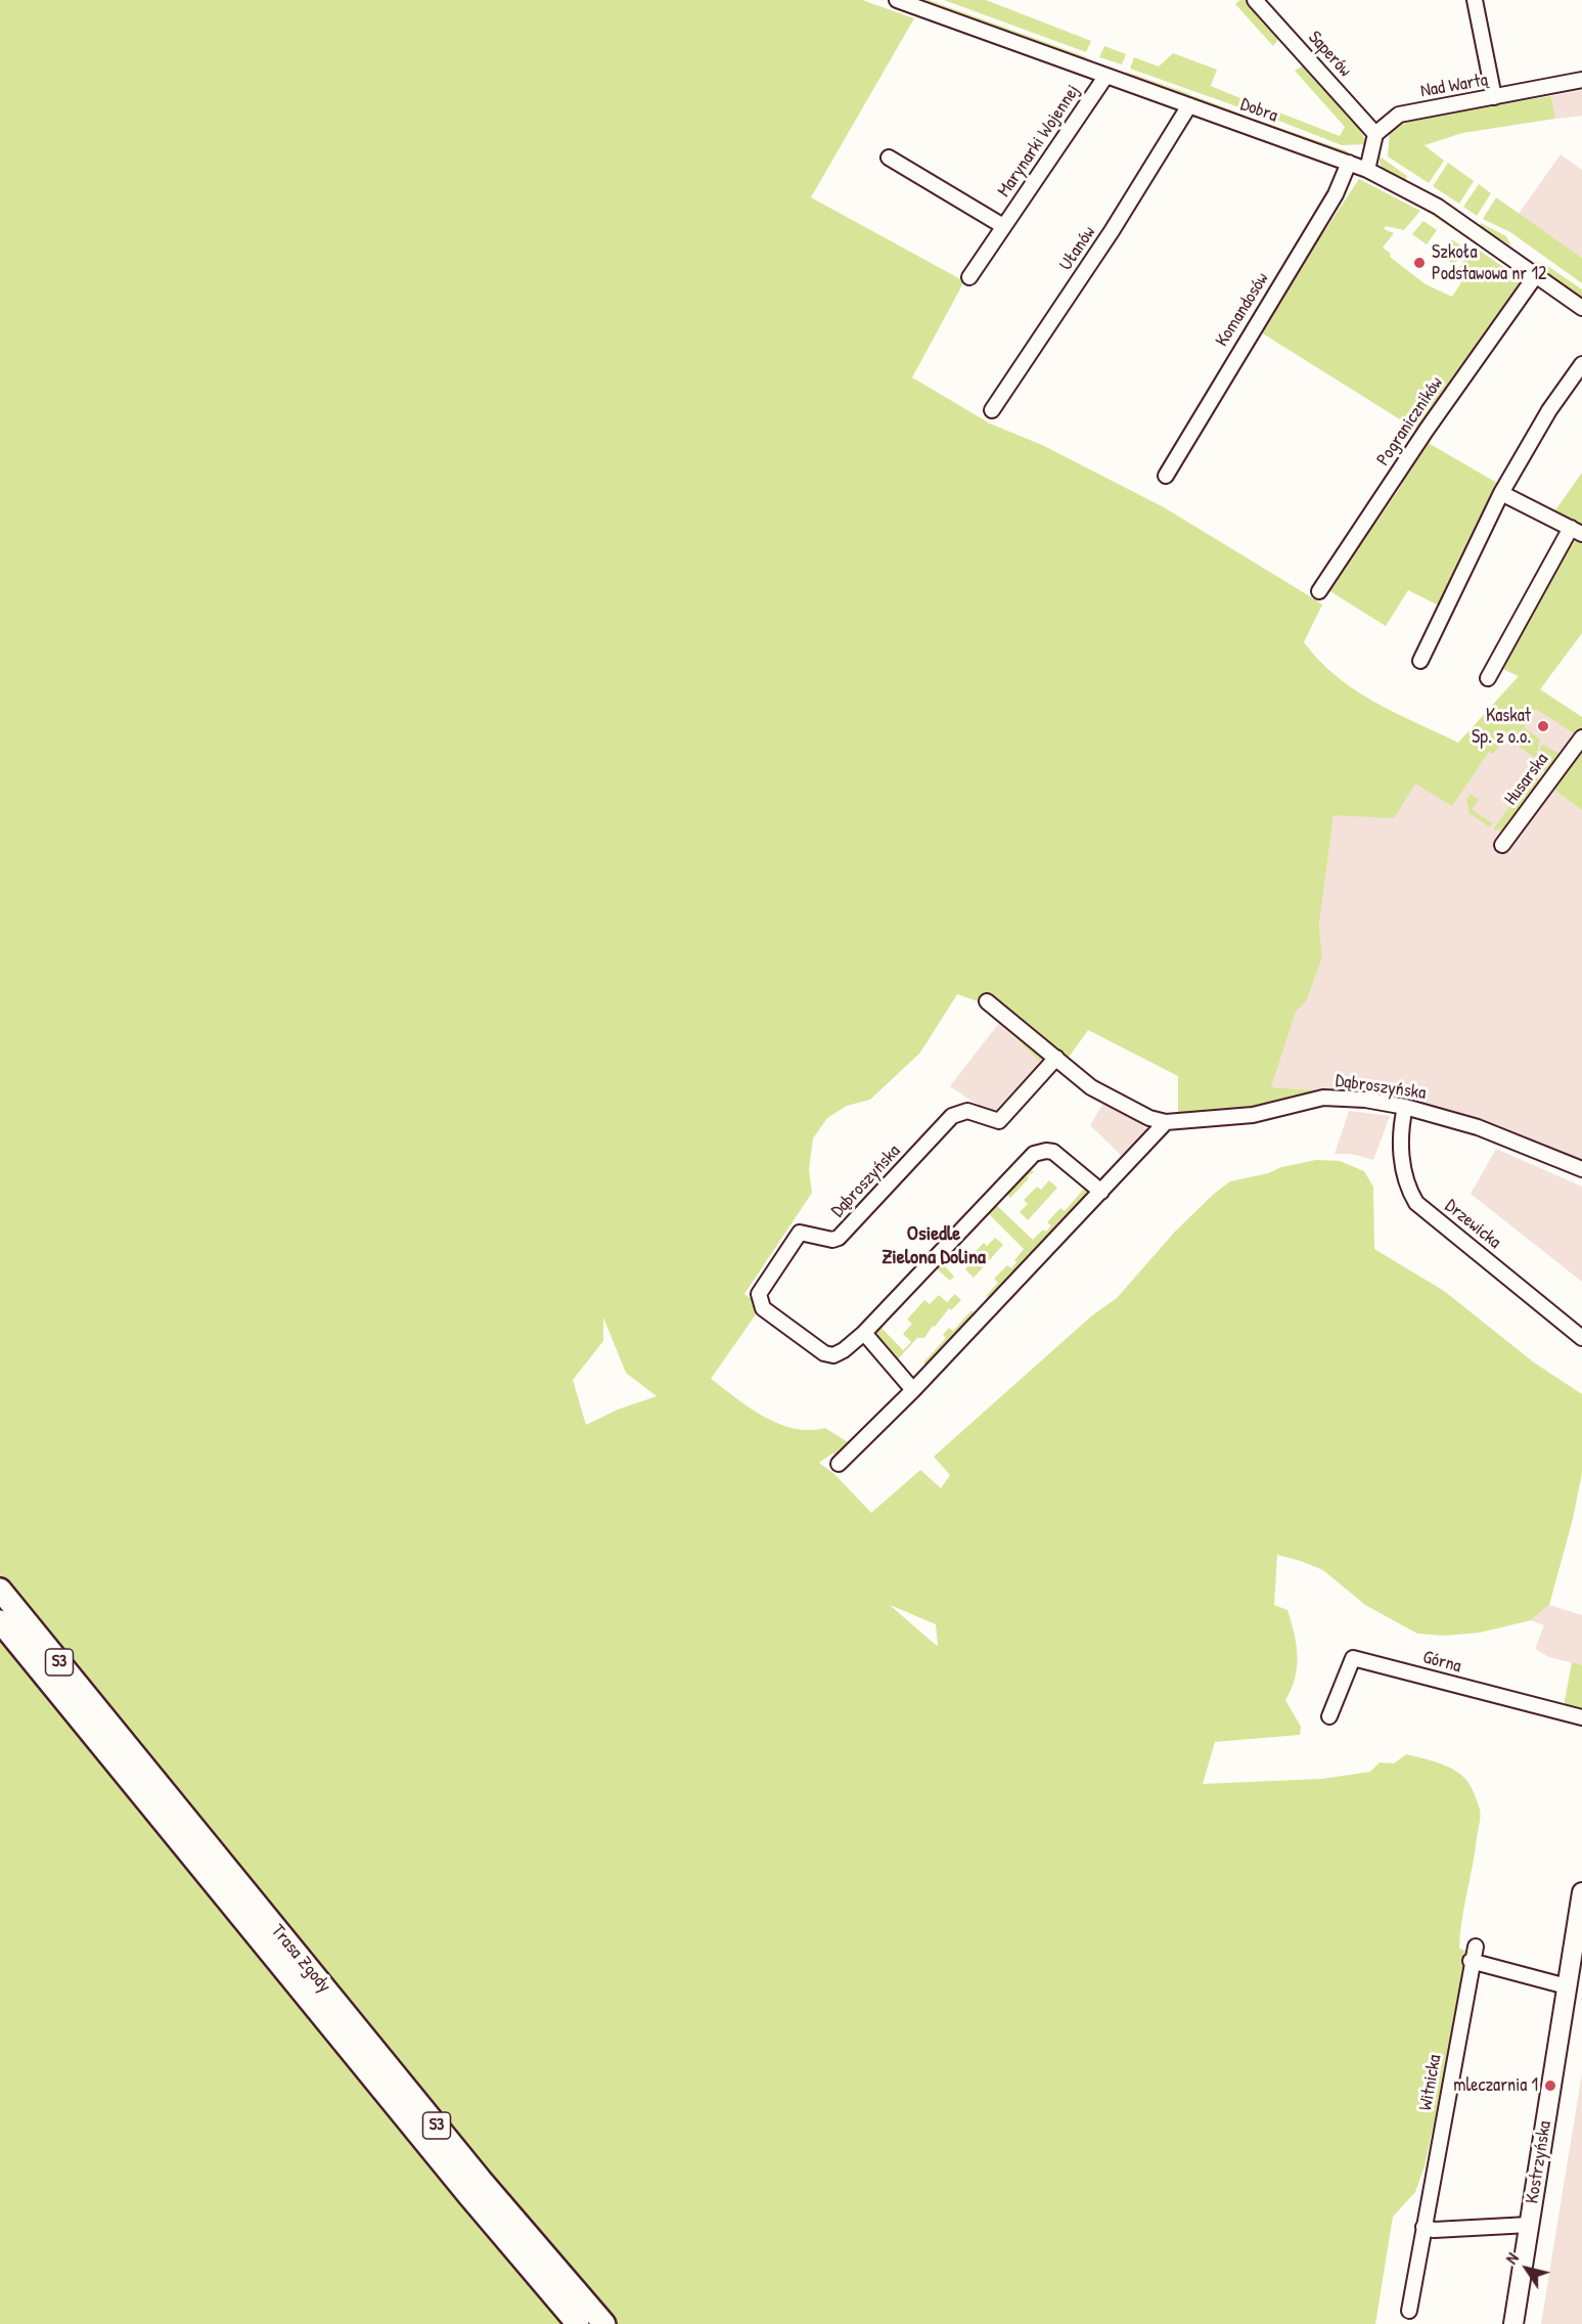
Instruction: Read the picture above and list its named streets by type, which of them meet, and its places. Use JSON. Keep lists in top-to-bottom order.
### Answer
{
  "streets": {
    "highway": ["S3", "Trasa Zgody"],
    "main road": ["Kostrzyńska"],
    "street": [
      "Saperów",
      "Nad Wartą",
      "Dobra",
      "Marynarki Wojennej",
      "Ułanów",
      "Komandosów",
      "Pograniczników",
      "Husarska",
      "Dąbroszyńska",
      "Drzewicka",
      "Górna",
      "Witnicka"
    ]
  },
  "crossings": [
    ["Saperów", "Nad Wartą"],
    ["Dobra", "Marynarki Wojennej"],
    ["Dobra", "Ułanów"],
    ["Dobra", "Komandosów"],
    ["Dobra", "Pograniczników"],
    ["Dąbroszyńska", "Drzewicka"]
  ],
  "districts": ["Osiedle Zielona Dolina"],
  "places": ["Szkoła Podstawowa nr 12", "Kaskat Sp. z o.o.", "mleczarnia 1"],
  "north": "top left"
}
